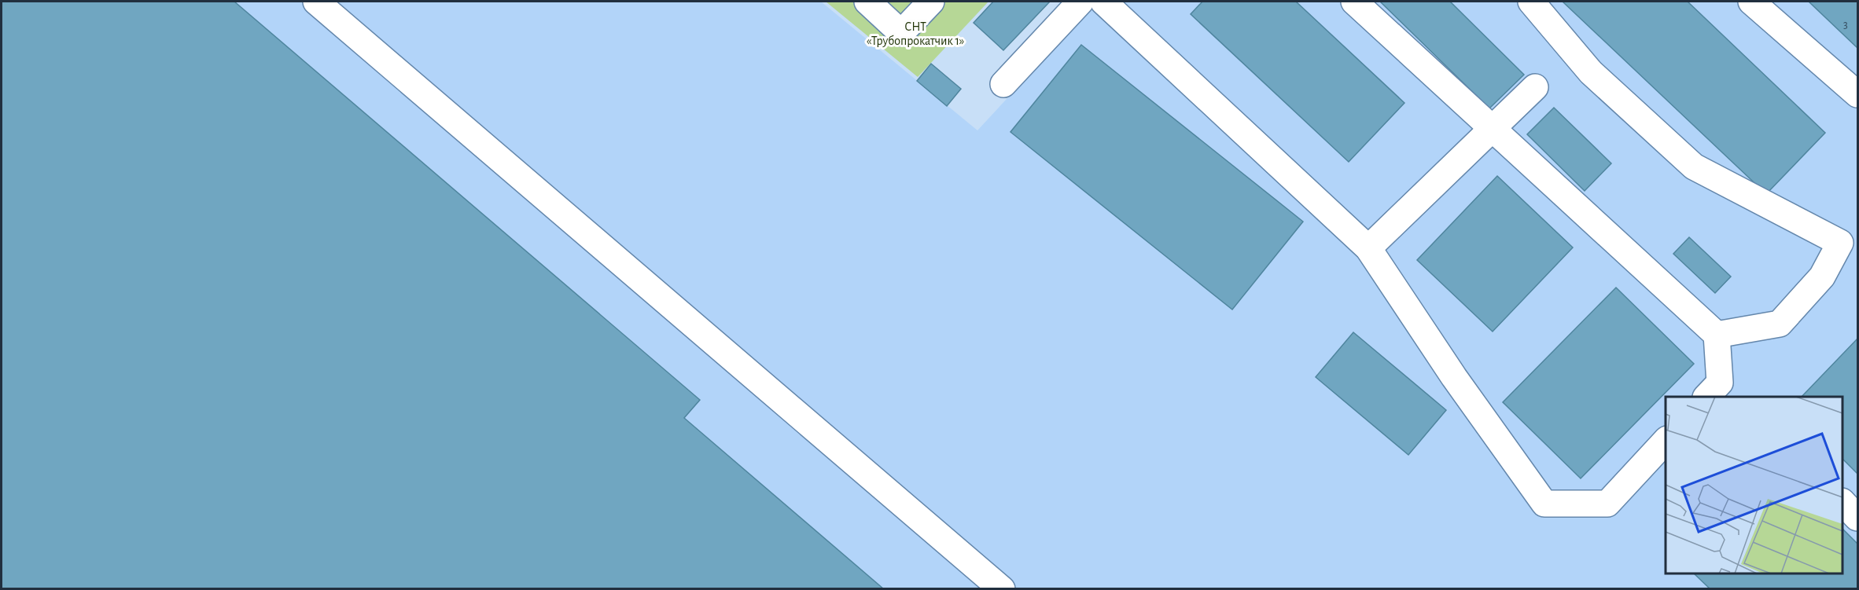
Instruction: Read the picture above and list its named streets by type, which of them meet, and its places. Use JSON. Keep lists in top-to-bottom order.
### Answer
{
  "parks": ["СНТ «Трубопрокатчик 1»"],
  "house_numbers": ["3"]
}
